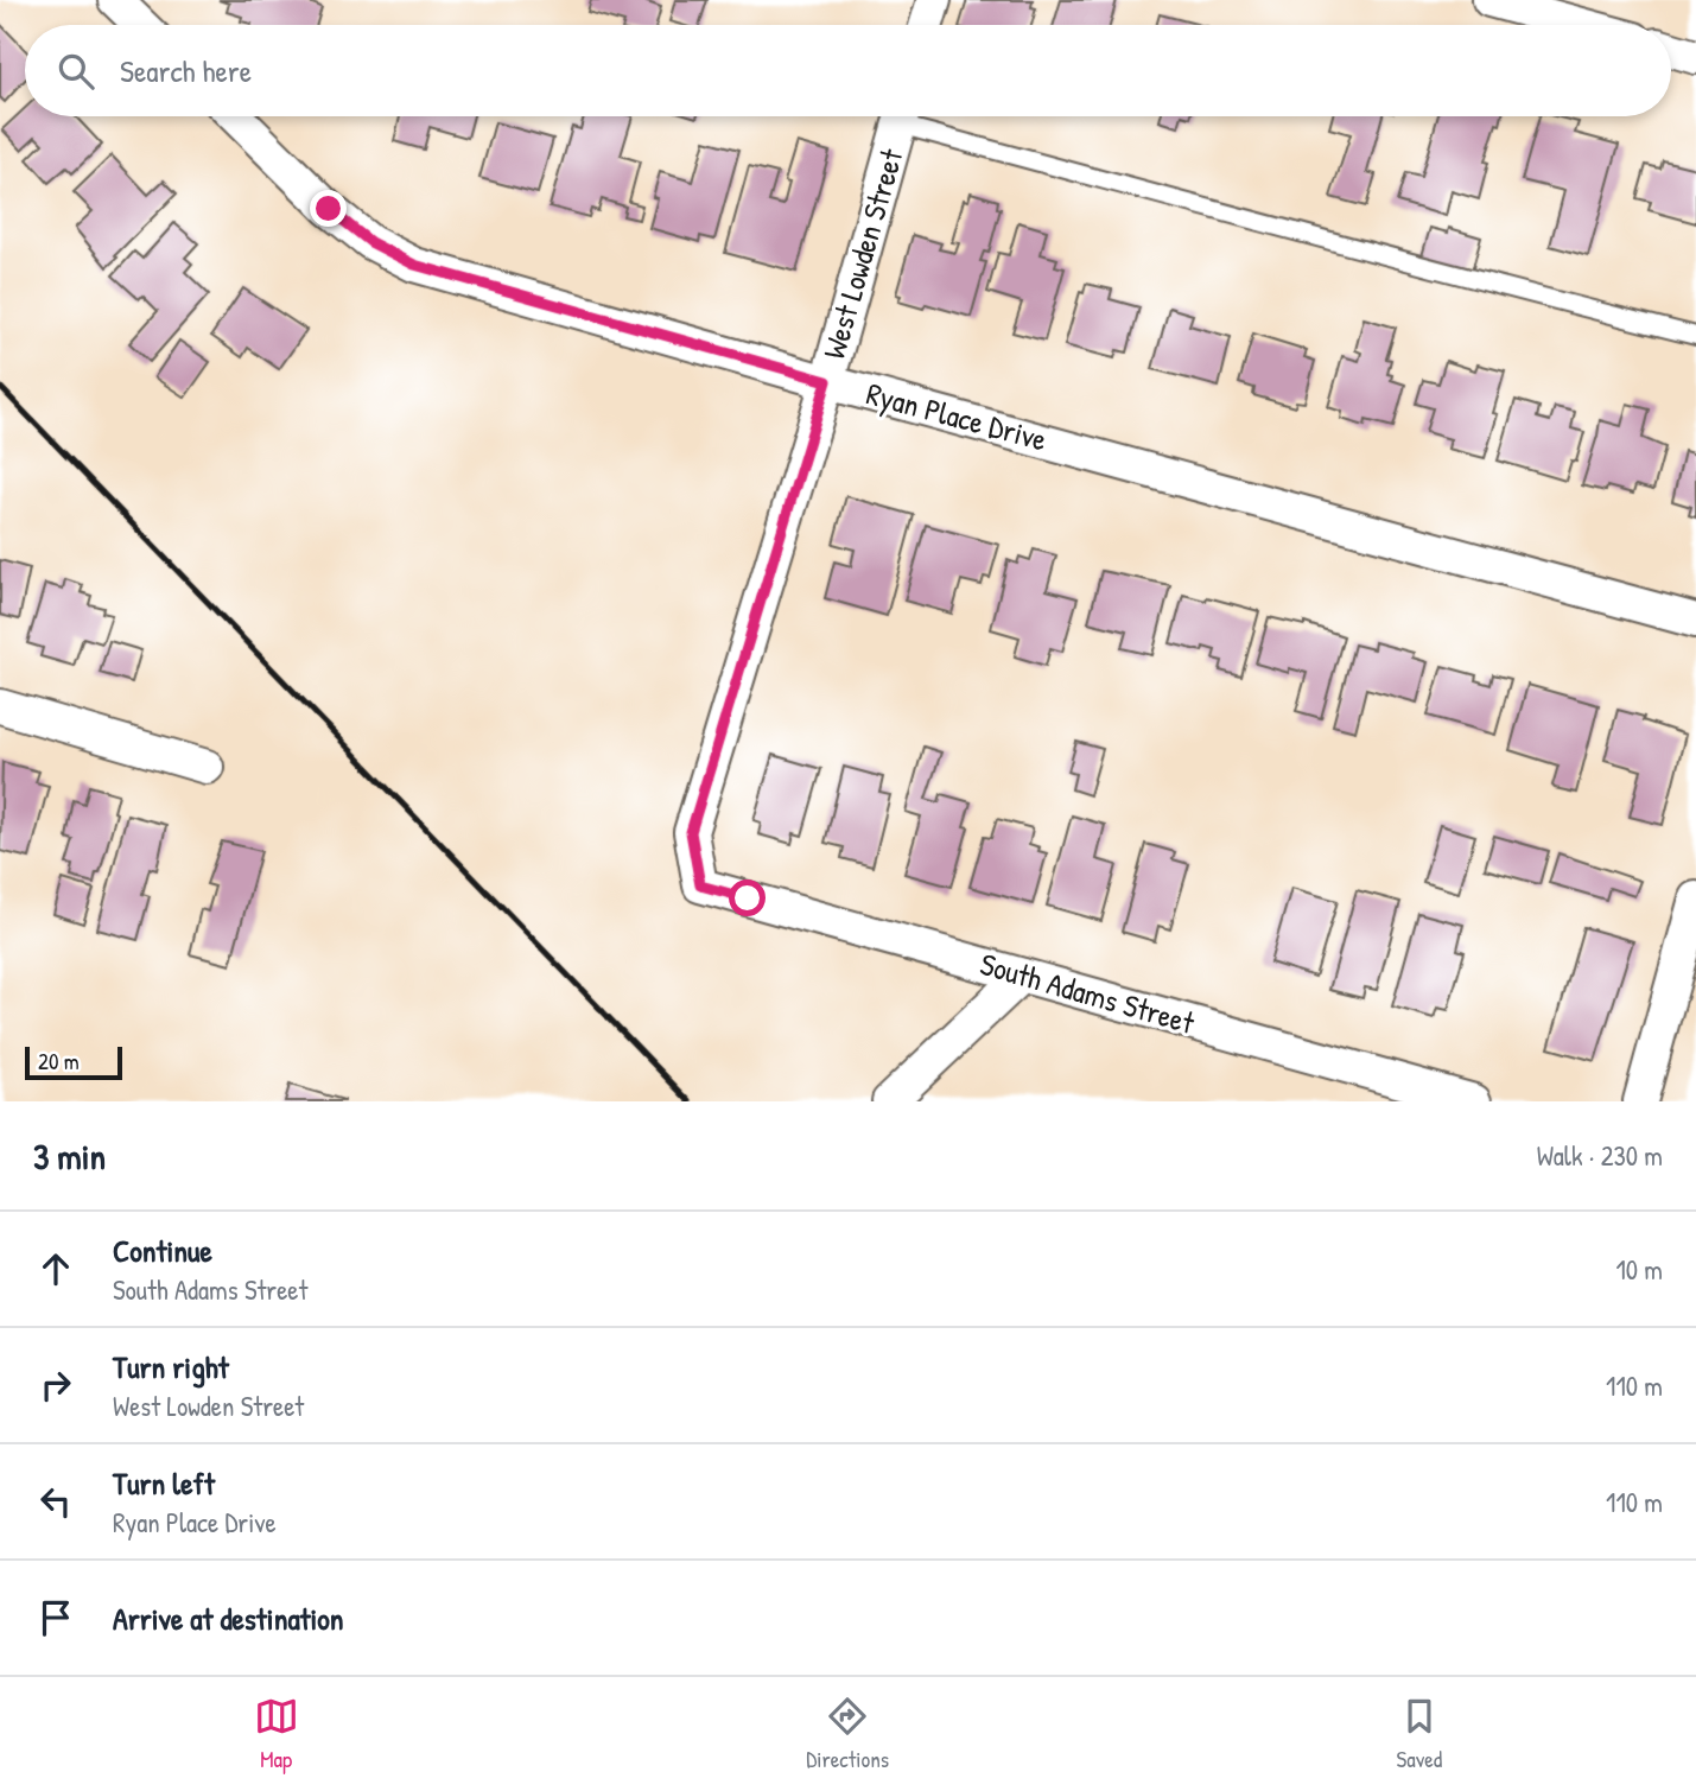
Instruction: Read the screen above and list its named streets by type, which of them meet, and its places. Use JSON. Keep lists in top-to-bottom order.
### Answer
{
  "streets": {
    "street": ["West Lowden Street", "Ryan Place Drive", "South Adams Street"]
  },
  "crossings": [
    ["West Lowden Street", "Ryan Place Drive"],
    ["West Lowden Street", "South Adams Street"]
  ],
  "scale_bar": "20 m",
  "page": {
    "search": "Search here",
    "scale": "20 m",
    "heading": ["3 min", "Walk · 230 m"],
    "list": [
      ["Continue", "South Adams Street", "10 m"],
      ["Turn right", "West Lowden Street", "110 m"],
      ["Turn left", "Ryan Place Drive", "110 m"],
      "Arrive at destination"
    ],
    "nav": ["Map", "Directions", "Saved"]
  }
}
